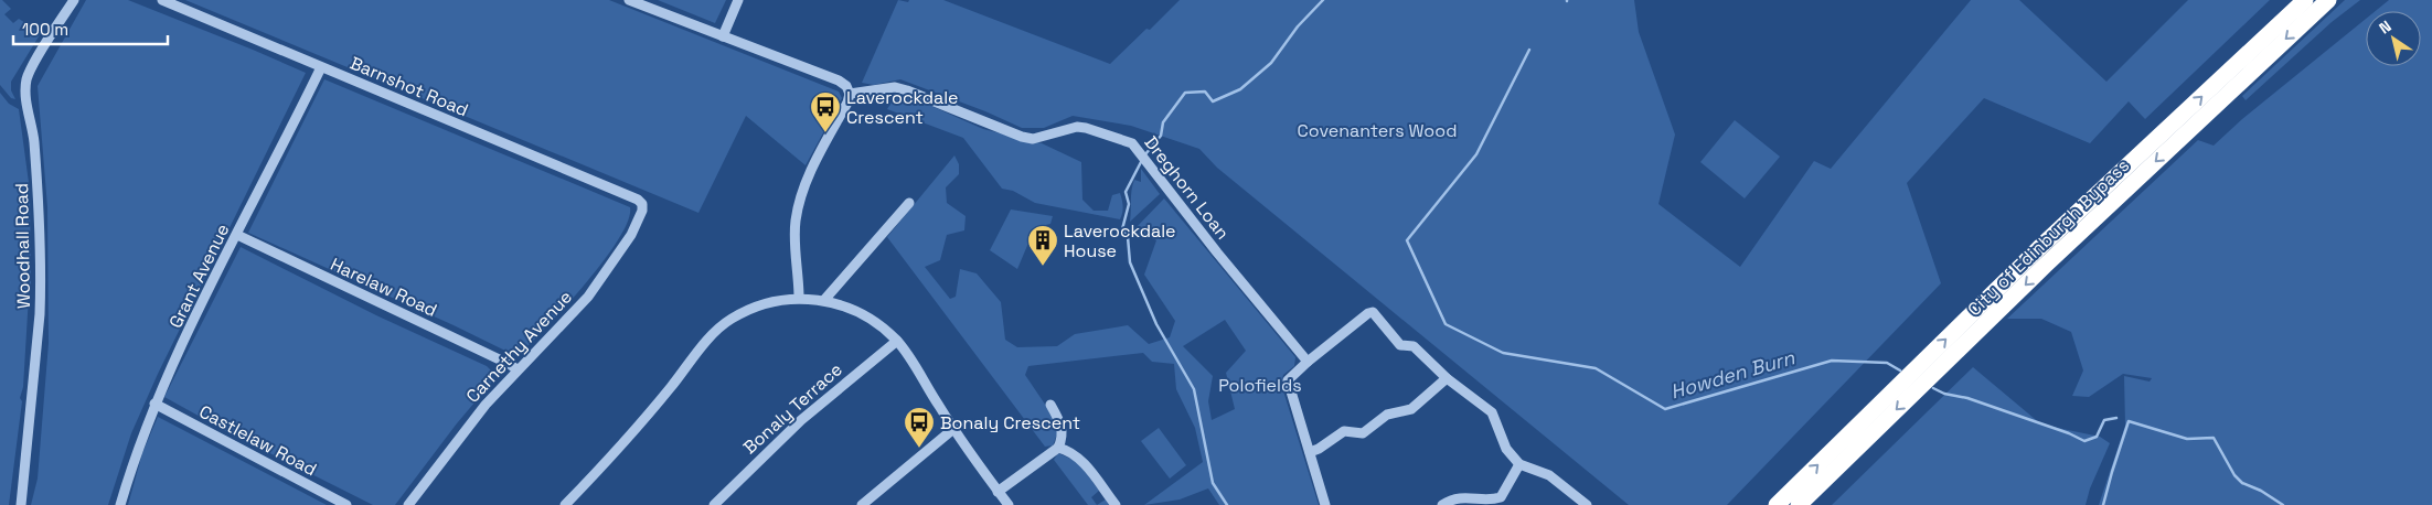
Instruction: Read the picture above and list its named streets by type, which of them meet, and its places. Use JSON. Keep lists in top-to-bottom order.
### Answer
{
  "streets": {
    "highway": ["City of Edinburgh Bypass"],
    "street": [
      "Barnshot Road",
      "Dreghorn Loan",
      "Woodhall Road",
      "Grant Avenue",
      "Harelaw Road",
      "Carnethy Avenue",
      "Bonaly Terrace",
      "Castlelaw Road"
    ]
  },
  "crossings": [
    ["Barnshot Road", "Grant Avenue"],
    ["Barnshot Road", "Carnethy Avenue"],
    ["Grant Avenue", "Harelaw Road"],
    ["Grant Avenue", "Castlelaw Road"],
    ["Harelaw Road", "Carnethy Avenue"]
  ],
  "water": ["Howden Burn"],
  "parks": ["Covenanters Wood", "Polofields"],
  "places": {
    "bus stop": ["Laverockdale Crescent", "Bonaly Crescent"],
    "building": ["Laverockdale House"]
  },
  "scale_bar": "100 m",
  "north": "top left"
}
